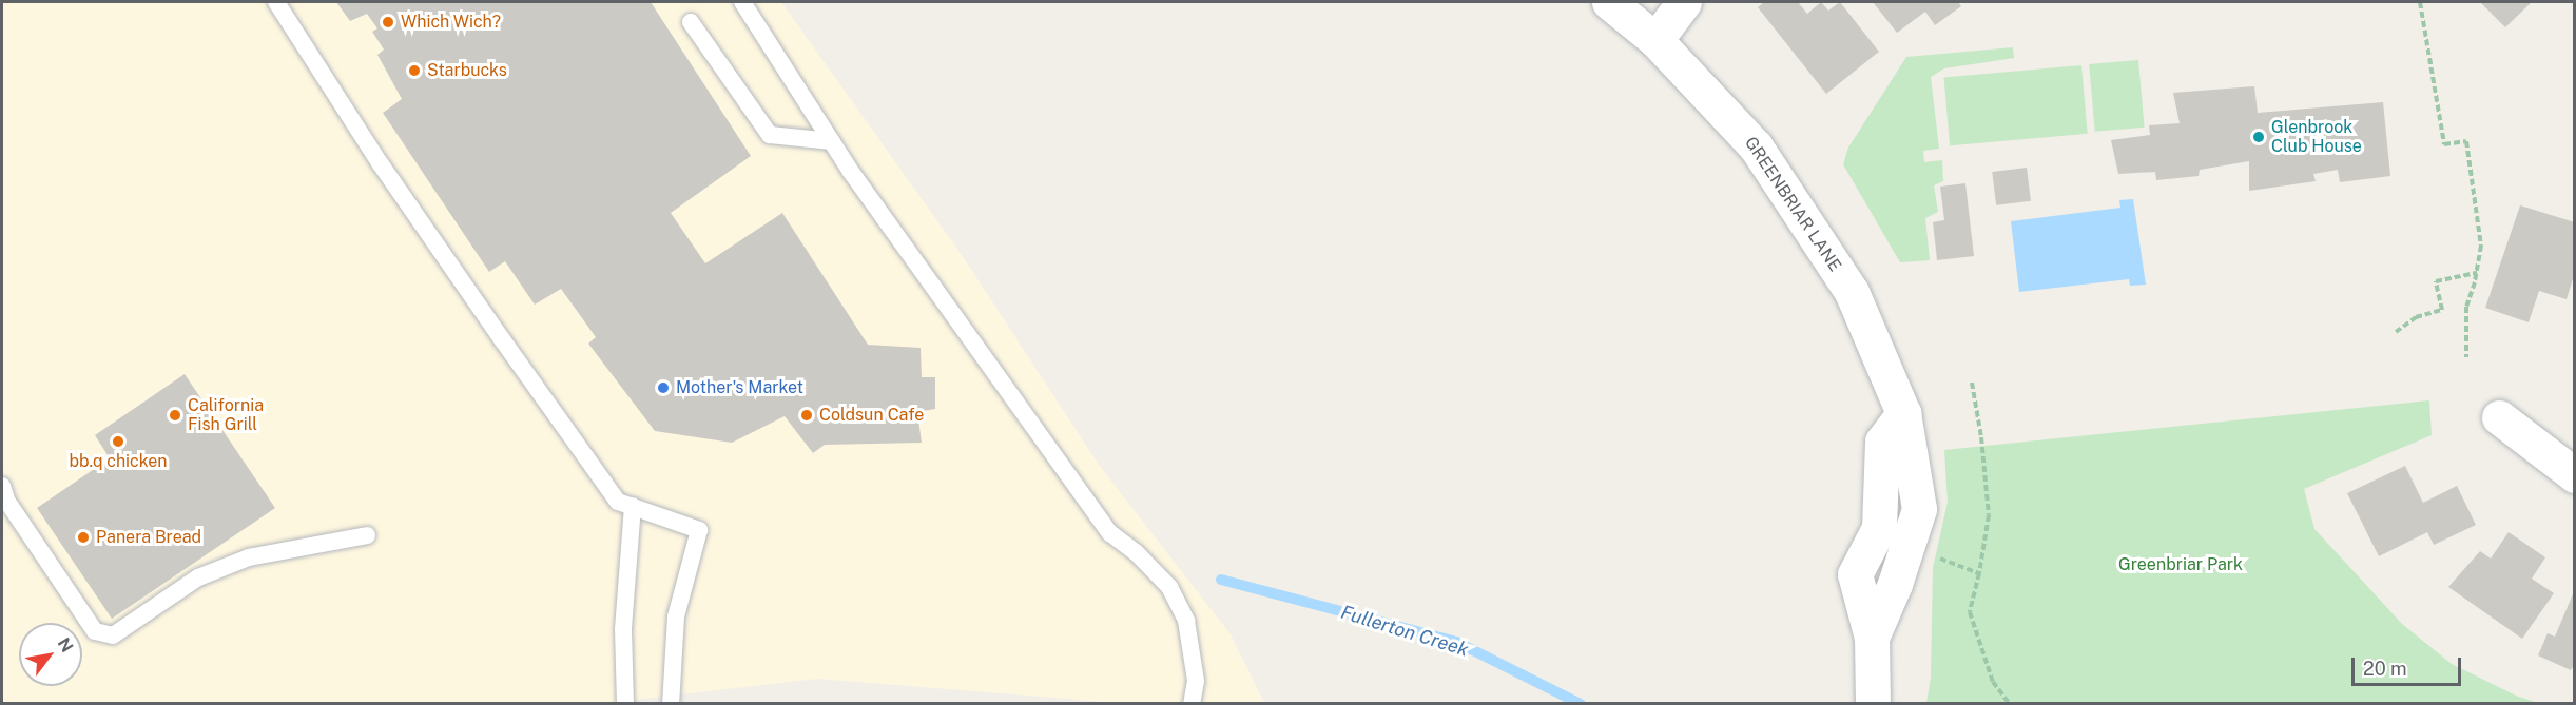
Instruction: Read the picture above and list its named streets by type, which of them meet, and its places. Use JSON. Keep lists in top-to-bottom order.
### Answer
{
  "streets": {
    "street": ["GREENBRIAR LANE"]
  },
  "water": ["Fullerton Creek"],
  "parks": ["Greenbriar Park"],
  "places": [
    "Which Wich?",
    "Starbucks",
    "Glenbrook Club House",
    "Mother's Market",
    "California Fish Grill",
    "Coldsun Cafe",
    "bb.q chicken",
    "Panera Bread"
  ],
  "scale_bar": "20 m",
  "north": "top right"
}
